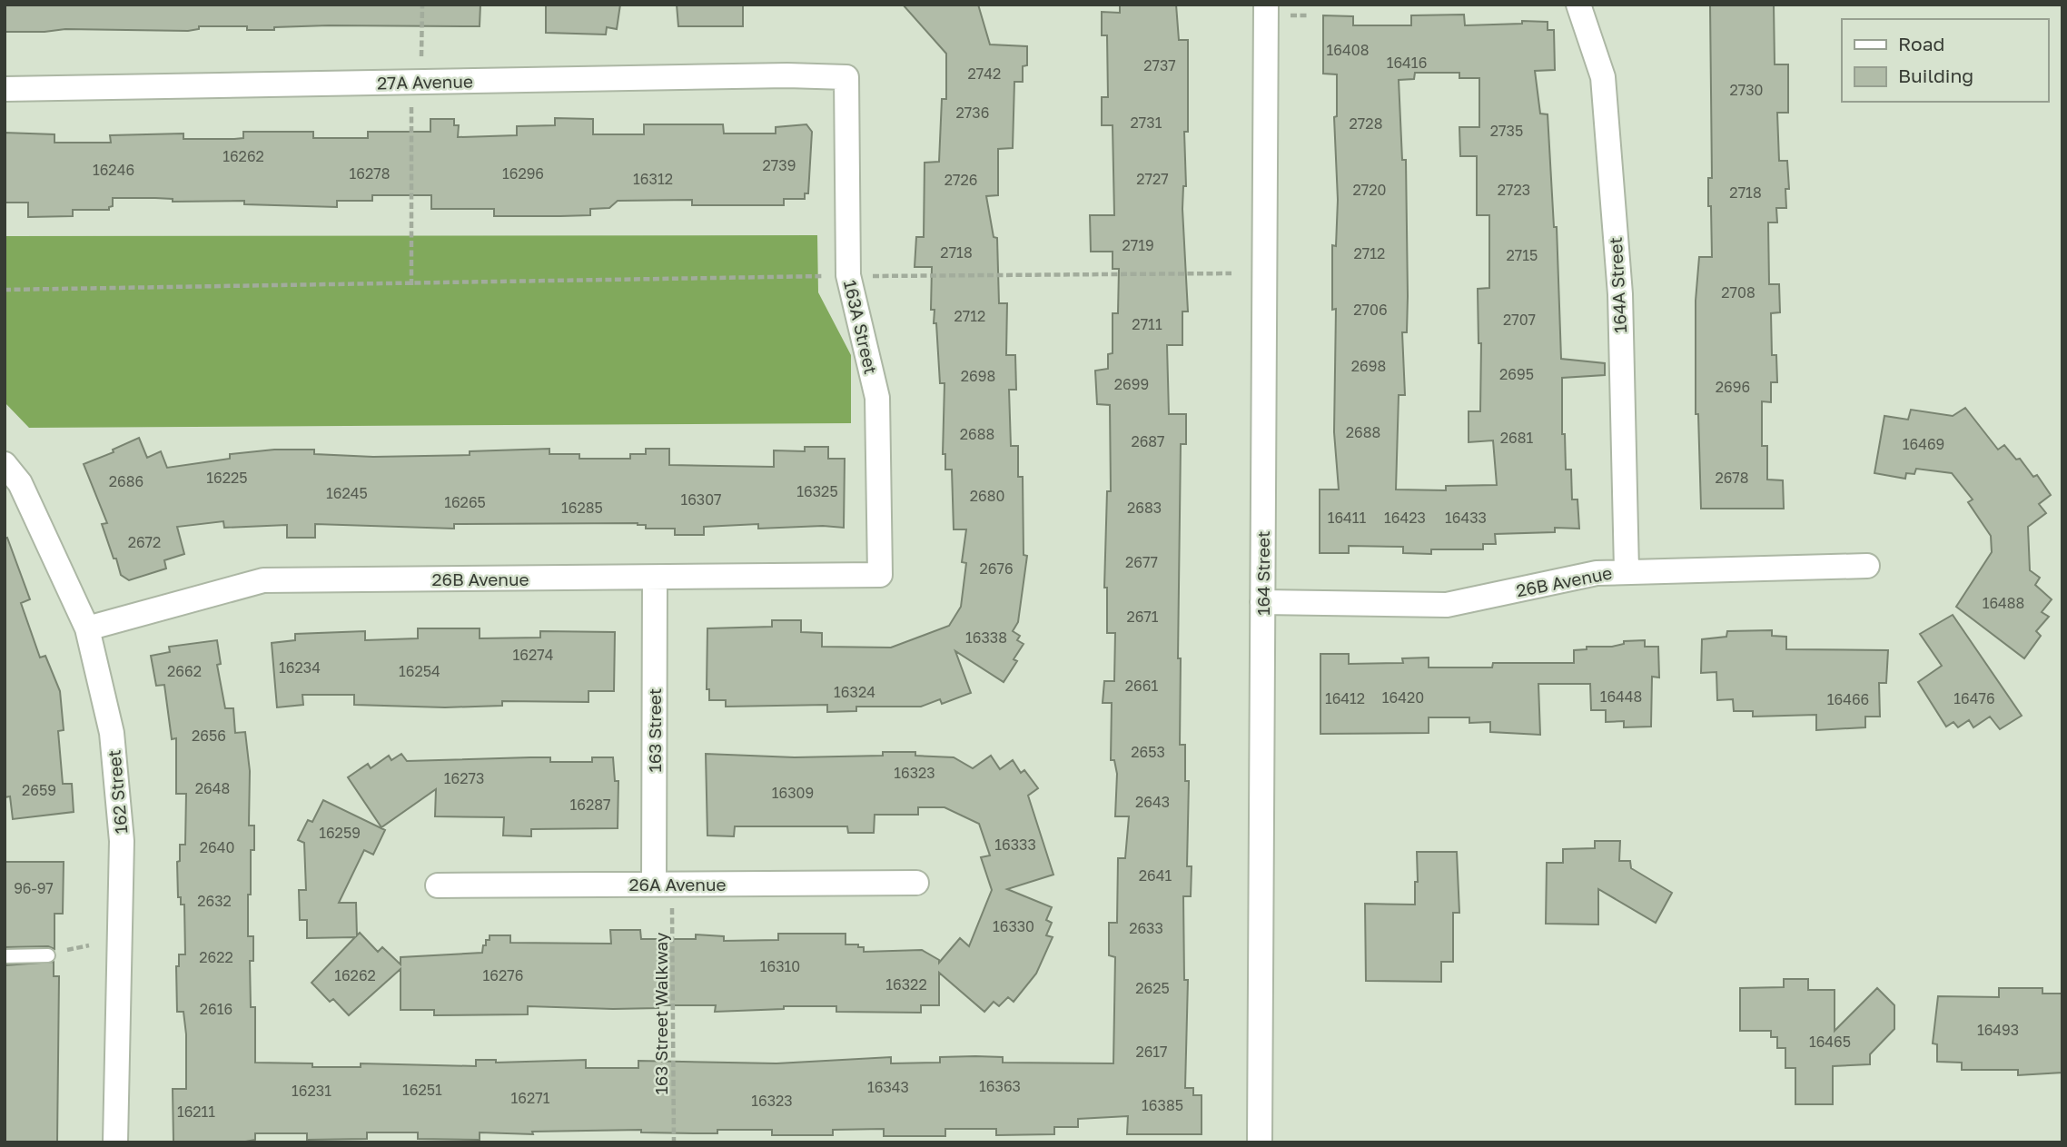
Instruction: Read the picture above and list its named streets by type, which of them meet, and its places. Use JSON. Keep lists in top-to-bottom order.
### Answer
{
  "streets": {
    "street": [
      "27A Avenue",
      "164A Street",
      "163A Street",
      "164 Street",
      "26B Avenue",
      "163 Street",
      "162 Street",
      "26A Avenue"
    ],
    "path": ["163 Street Walkway"]
  },
  "crossings": [
    ["27A Avenue", "163A Street"],
    ["164A Street", "26B Avenue"],
    ["163A Street", "26B Avenue"],
    ["164 Street", "26B Avenue"],
    ["26B Avenue", "163 Street"],
    ["26B Avenue", "162 Street"],
    ["163 Street", "26A Avenue"],
    ["163 Street", "163 Street Walkway"],
    ["26A Avenue", "163 Street Walkway"]
  ],
  "house_numbers": [
    "16408",
    "16416",
    "2737",
    "2742",
    "2730",
    "2736",
    "2731",
    "2728",
    "2735",
    "16262",
    "2739",
    "16246",
    "16278",
    "16296",
    "16312",
    "2727",
    "2726",
    "2720",
    "2723",
    "2718",
    "2719",
    "2718",
    "2712",
    "2715",
    "2708",
    "2706",
    "2712",
    "2707",
    "2711",
    "2698",
    "2695",
    "2698",
    "2699",
    "2696",
    "2688",
    "2688",
    "2681",
    "2687",
    "16469",
    "16225",
    "2678",
    "2686",
    "16325",
    "16245",
    "2680",
    "16307",
    "16265",
    "16285",
    "2683",
    "16411",
    "16423",
    "16433",
    "2672",
    "2677",
    "2676",
    "16488",
    "2671",
    "16338",
    "16274",
    "16234",
    "2662",
    "16254",
    "2661",
    "16324",
    "16448",
    "16420",
    "16412",
    "16476",
    "16466",
    "2656",
    "2653",
    "16323",
    "16273",
    "2648",
    "2659",
    "16309",
    "2643",
    "16287",
    "16259",
    "16333",
    "2640",
    "2641",
    "96-97",
    "2632",
    "16330",
    "2633",
    "2622",
    "16310",
    "16262",
    "16276",
    "16322",
    "2625",
    "2616",
    "16493",
    "16465",
    "2617",
    "16363",
    "16343",
    "16251",
    "16231",
    "16271",
    "16323",
    "16385",
    "16211"
  ],
  "legend": ["Road", "Building"]
}
